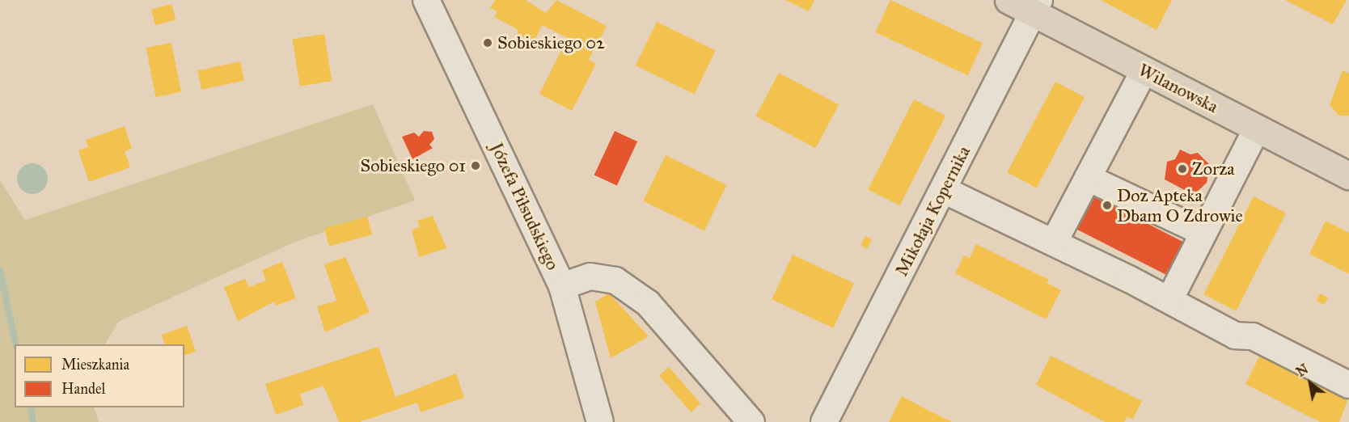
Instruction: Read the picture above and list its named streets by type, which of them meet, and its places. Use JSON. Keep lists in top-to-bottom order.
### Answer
{
  "streets": {
    "main road": ["Wilanowska"],
    "street": ["Józefa Piłsudskiego", "Mikołaja Kopernika"]
  },
  "crossings": [
    ["Wilanowska", "Mikołaja Kopernika"]
  ],
  "places": [
    "Sobieskiego 02",
    "Sobieskiego 01",
    "Zorza",
    "Doz Apteka Dbam O Zdrowie"
  ],
  "legend": ["Mieszkania", "Handel"],
  "north": "top left"
}
